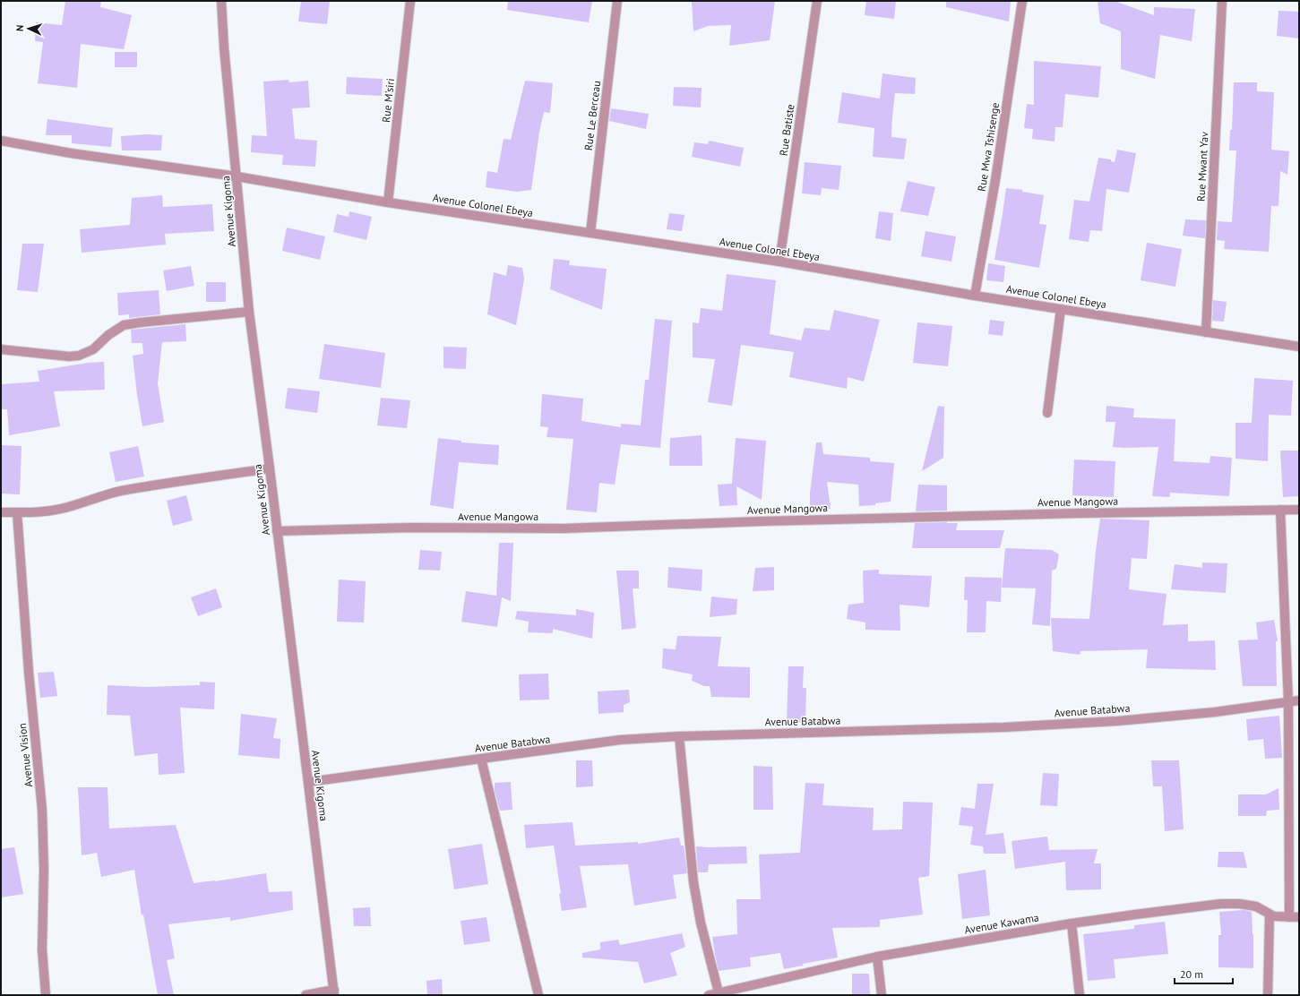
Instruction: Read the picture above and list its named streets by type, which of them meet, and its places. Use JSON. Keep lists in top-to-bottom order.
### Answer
{
  "streets": {
    "street": [
      "Rue M'siri",
      "Rue Le Berceau",
      "Rue Batiste",
      "Rue Mwa Tshisenge",
      "Rue Mwant Yav",
      "Avenue Colonel Ebeya",
      "Avenue Kigoma",
      "Avenue Mangowa",
      "Avenue Batabwa",
      "Avenue Vision",
      "Avenue Kawama"
    ]
  },
  "crossings": [
    ["Rue M'siri", "Avenue Colonel Ebeya"],
    ["Rue Le Berceau", "Avenue Colonel Ebeya"],
    ["Rue Batiste", "Avenue Colonel Ebeya"],
    ["Rue Mwa Tshisenge", "Avenue Colonel Ebeya"],
    ["Rue Mwant Yav", "Avenue Colonel Ebeya"],
    ["Avenue Colonel Ebeya", "Avenue Kigoma"],
    ["Avenue Kigoma", "Avenue Mangowa"],
    ["Avenue Kigoma", "Avenue Batabwa"]
  ],
  "scale_bar": "20 m",
  "north": "left"
}
